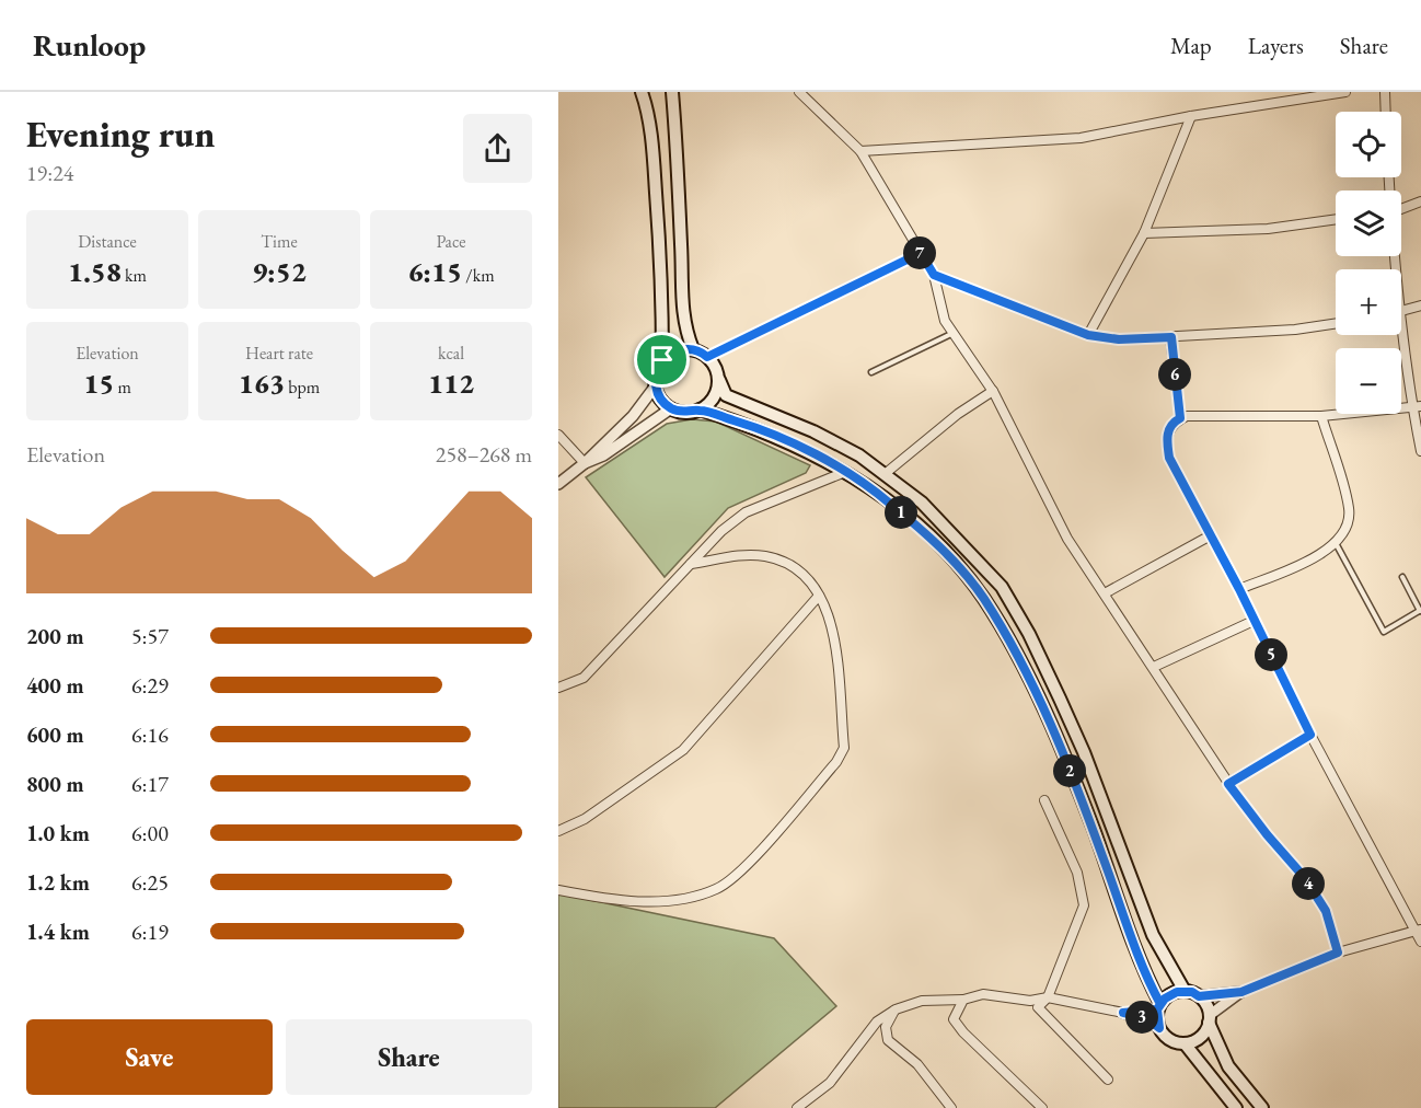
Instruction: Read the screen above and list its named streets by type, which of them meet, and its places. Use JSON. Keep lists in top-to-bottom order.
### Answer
{
  "page": {
    "header": "Runloop",
    "nav": ["Map", "Layers", "Share"],
    "heading": ["Evening run", "19:24"],
    "map_buttons": ["+", "−"],
    "stats": [
      ["Distance", "1.58 km"],
      ["Time", "9:52"],
      ["Pace", "6:15 /km"],
      ["Elevation", "15 m"],
      ["Heart rate", "163 bpm"],
      ["kcal", "112"]
    ],
    "pins": [
      "7",
      "6",
      "1",
      "5",
      "2",
      "4",
      "3"
    ],
    "chart": ["Elevation", "258–268 m"],
    "list": [
      {
        "name": "200 m",
        "note": "5:57"
      },
      {
        "name": "400 m",
        "note": "6:29"
      },
      {
        "name": "600 m",
        "note": "6:16"
      },
      {
        "name": "800 m",
        "note": "6:17"
      },
      {
        "name": "1.0 km",
        "note": "6:00"
      },
      {
        "name": "1.2 km",
        "note": "6:25"
      },
      {
        "name": "1.4 km",
        "note": "6:19"
      }
    ],
    "buttons": ["Save", "Share"]
  }
}
